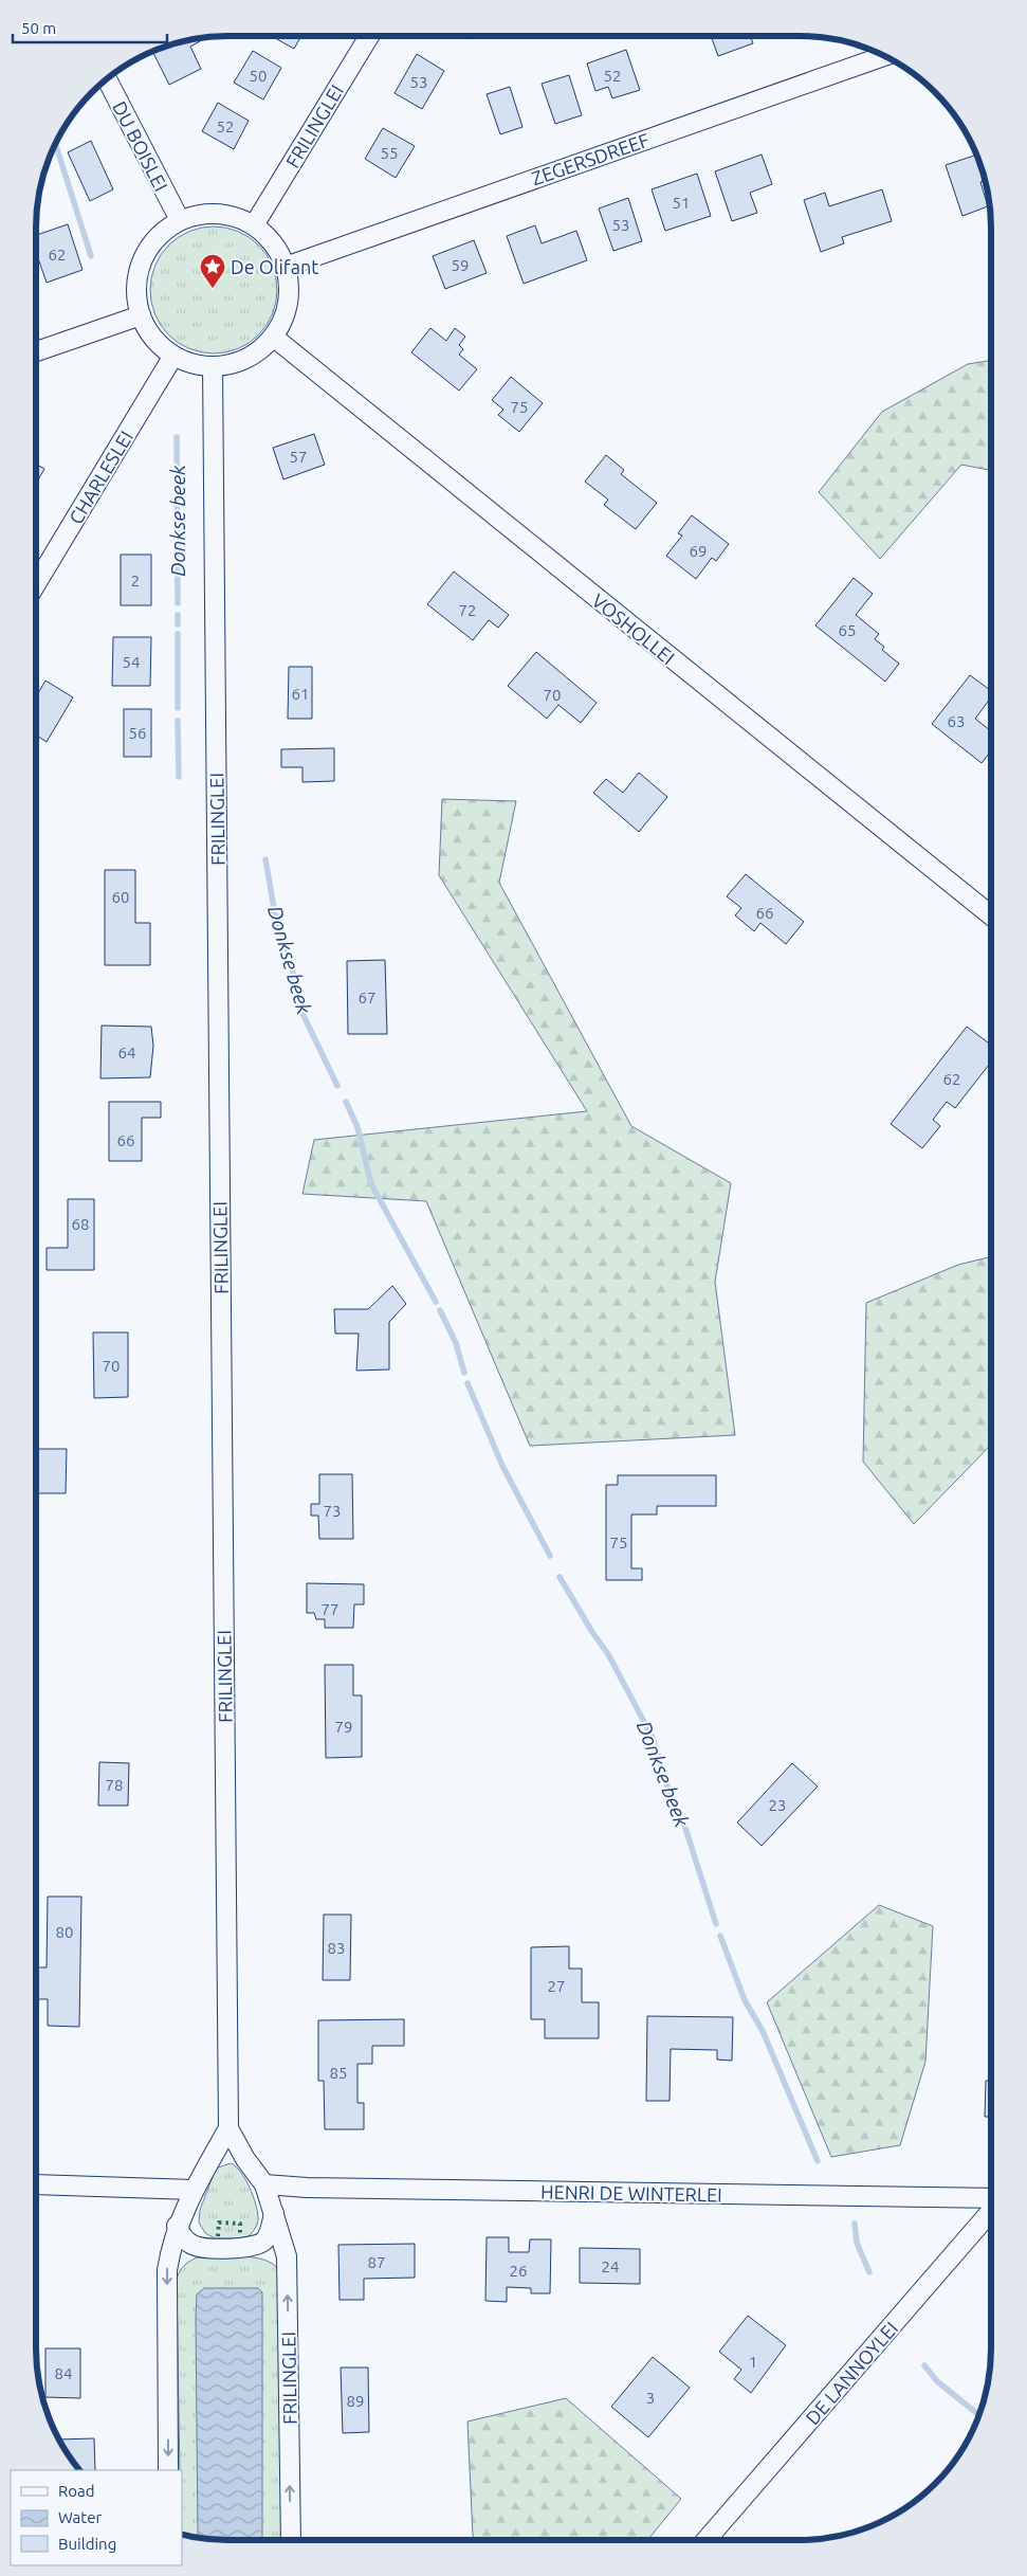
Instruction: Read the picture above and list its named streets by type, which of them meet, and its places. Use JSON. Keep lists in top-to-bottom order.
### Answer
{
  "streets": {
    "street": [
      "FRILINGLEI",
      "DU BOISLEI",
      "ZEGERSDREEF",
      "CHARLESLEI",
      "VOSHOLLEI",
      "HENRI DE WINTERLEI",
      "DE LANNOYLEI"
    ]
  },
  "crossings": [
    ["FRILINGLEI", "DU BOISLEI"],
    ["FRILINGLEI", "ZEGERSDREEF"],
    ["FRILINGLEI", "CHARLESLEI"],
    ["FRILINGLEI", "VOSHOLLEI"],
    ["FRILINGLEI", "HENRI DE WINTERLEI"],
    ["DU BOISLEI", "ZEGERSDREEF"],
    ["DU BOISLEI", "CHARLESLEI"],
    ["DU BOISLEI", "VOSHOLLEI"],
    ["ZEGERSDREEF", "CHARLESLEI"],
    ["ZEGERSDREEF", "VOSHOLLEI"],
    ["CHARLESLEI", "VOSHOLLEI"]
  ],
  "water": ["Donkse beek"],
  "places": {
    "place": ["De Olifant"]
  },
  "house_numbers": [
    "50",
    "52",
    "53",
    "52",
    "55",
    "51",
    "53",
    "62",
    "59",
    "75",
    "57",
    "69",
    "2",
    "72",
    "65",
    "54",
    "61",
    "70",
    "63",
    "56",
    "60",
    "66",
    "67",
    "64",
    "62",
    "66",
    "68",
    "70",
    "73",
    "75",
    "77",
    "79",
    "78",
    "23",
    "80",
    "83",
    "27",
    "85",
    "87",
    "24",
    "26",
    "1",
    "84",
    "3",
    "89"
  ],
  "legend": ["Road", "Water", "Building"],
  "scale_bar": "50 m"
}
